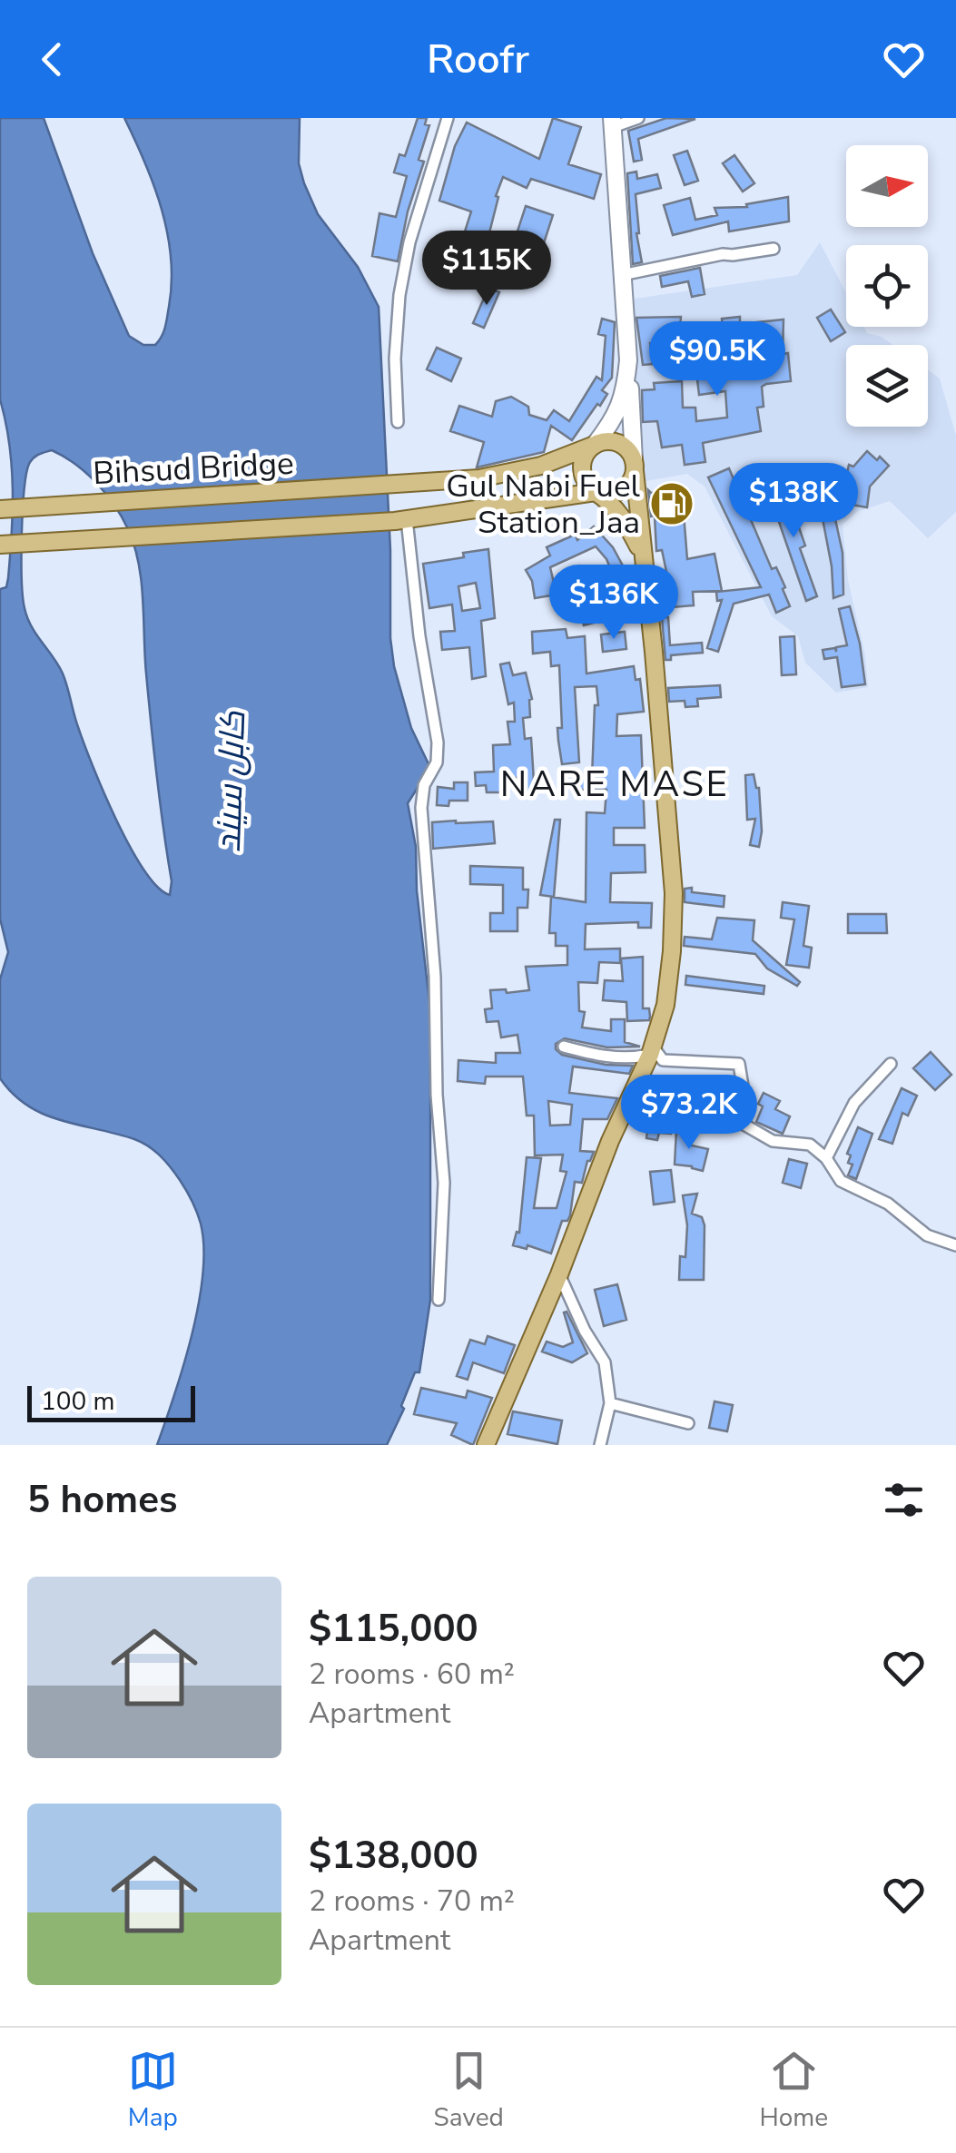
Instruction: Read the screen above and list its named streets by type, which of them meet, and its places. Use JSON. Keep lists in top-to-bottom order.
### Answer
{
  "streets": {
    "main road": ["Bihsud Bridge"]
  },
  "districts": ["NARE MASE"],
  "water": ["کابل سيند"],
  "places": {
    "fuel station": ["Gul Nabi Fuel Station_Jaa"]
  },
  "scale_bar": "100 m",
  "north": "right",
  "page": {
    "header": "Roofr",
    "price": [
      "$115K",
      "$90.5K",
      "$138K",
      "$136K",
      "$73.2K"
    ],
    "scale": "100 m",
    "heading": "5 homes",
    "list": [
      {
        "name": "$115,000",
        "note": "2 rooms · 60 m² · Apartment"
      },
      {
        "name": "$138,000",
        "note": "2 rooms · 70 m² · Apartment"
      }
    ],
    "tabs": ["Map", "Saved", "Home"]
  }
}
